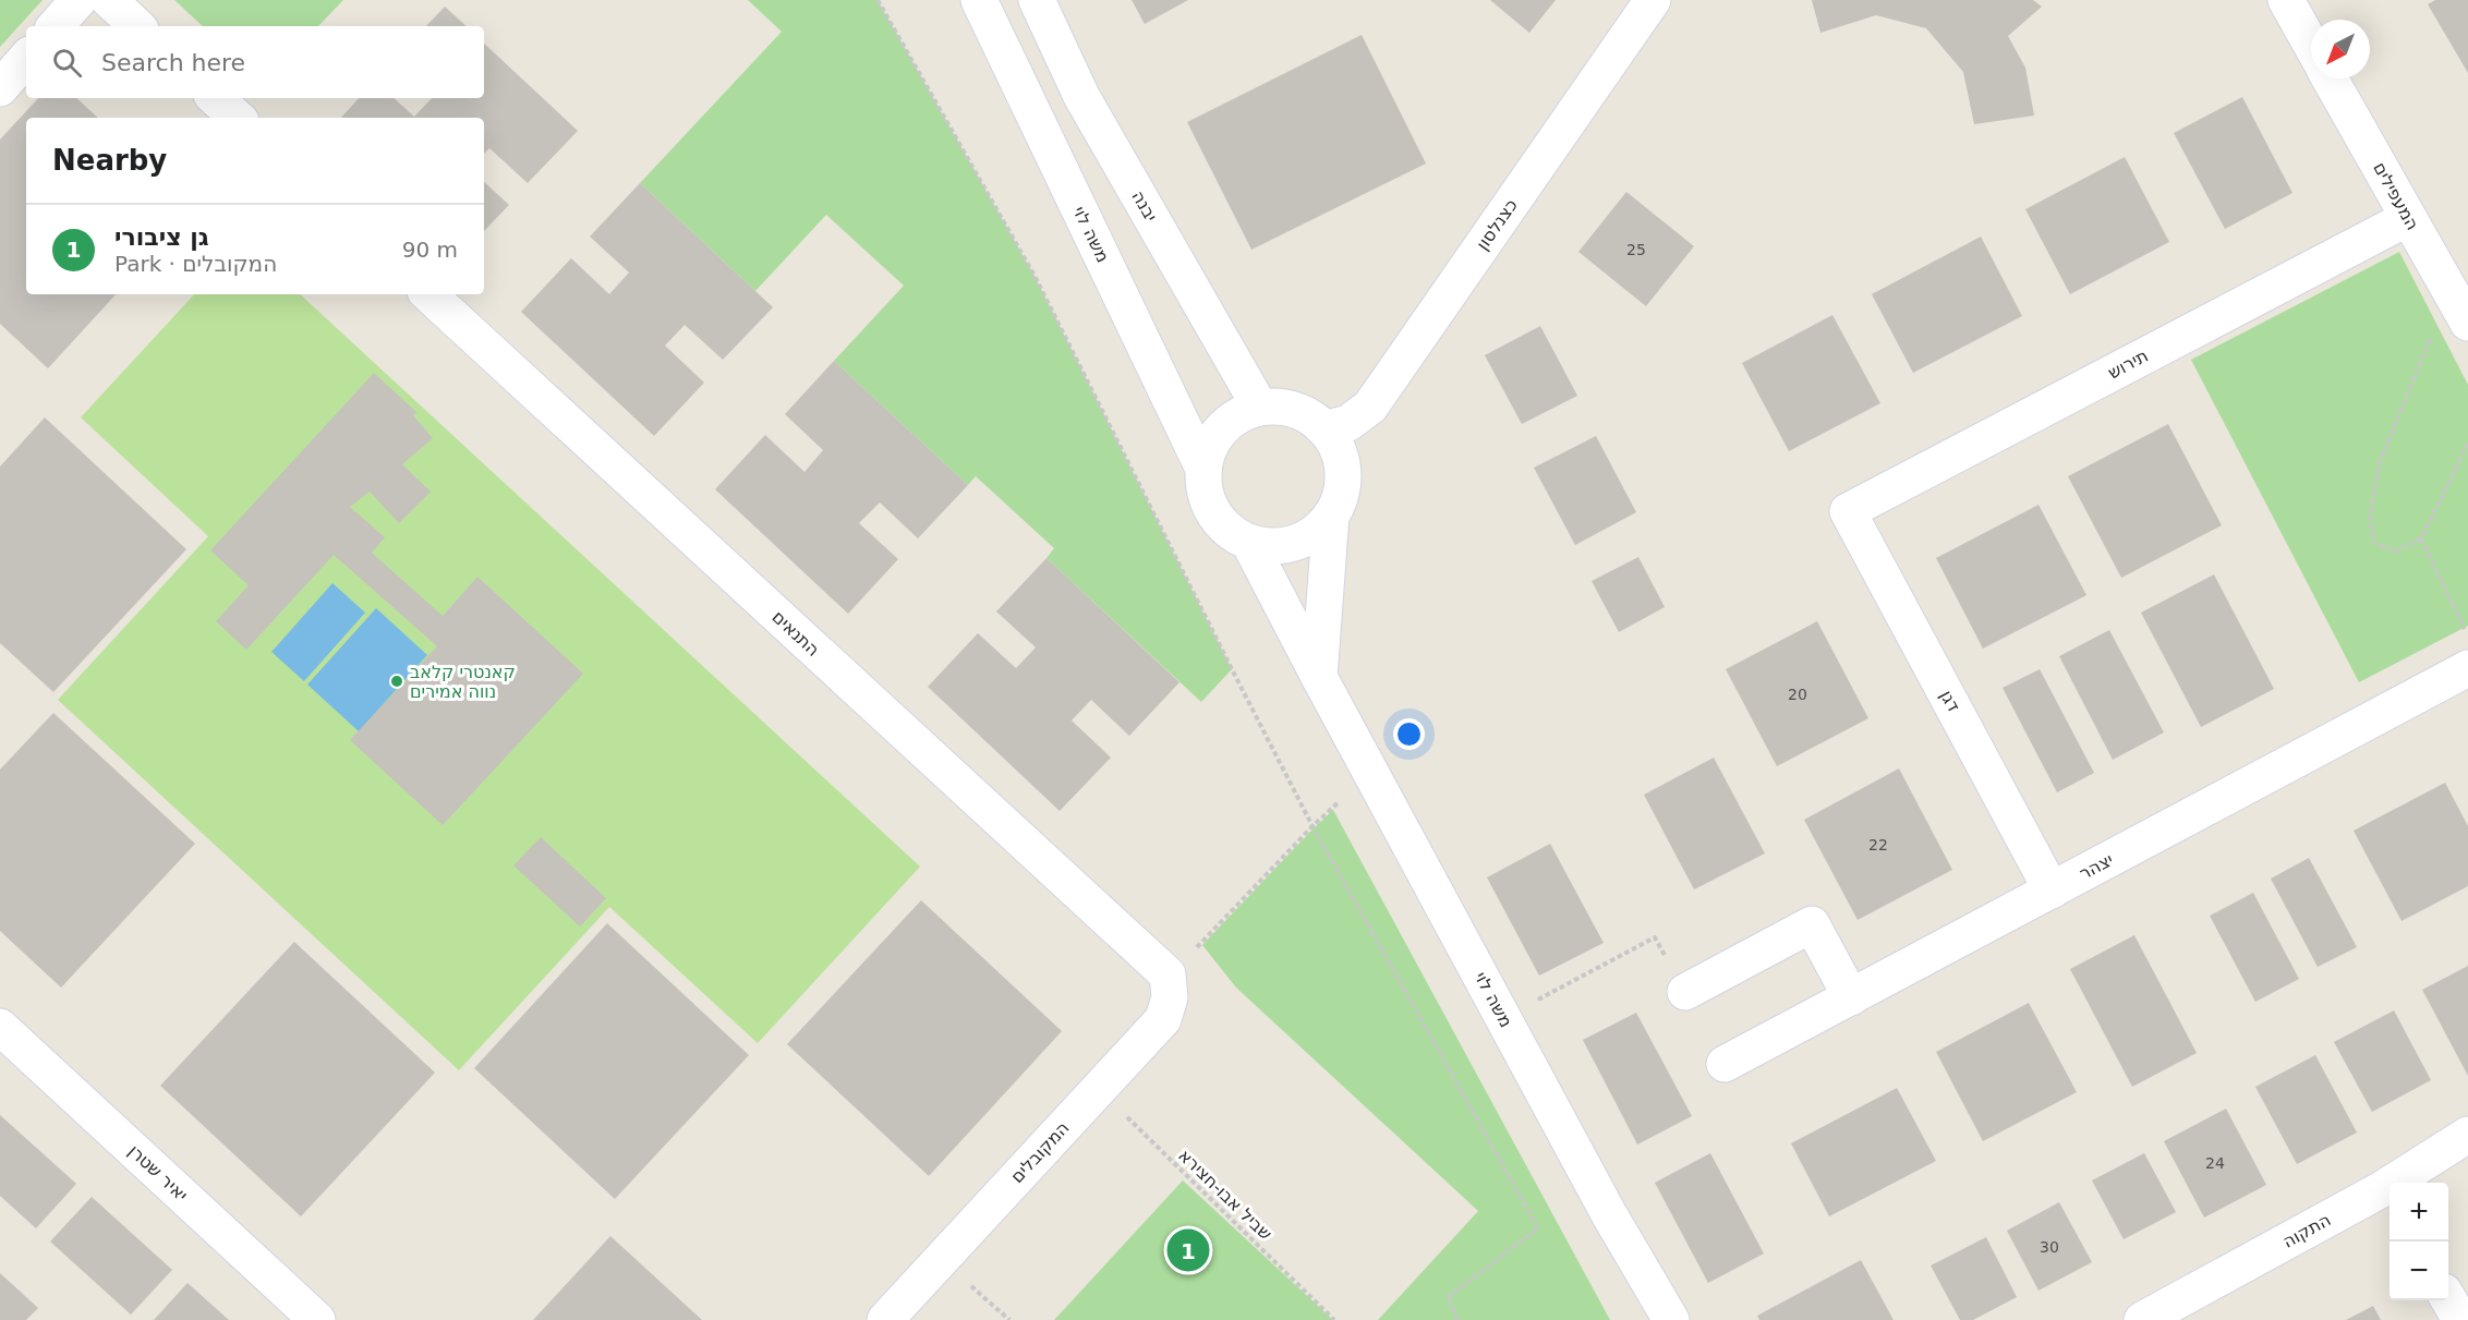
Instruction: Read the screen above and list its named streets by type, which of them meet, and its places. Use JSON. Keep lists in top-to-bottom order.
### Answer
{
  "streets": {
    "street": [
      "המעפילים",
      "יבנה",
      "כצנלסון",
      "משה לוי",
      "תירוש",
      "התנאים",
      "דגן",
      "יצהר",
      "המקובלים",
      "יאיר שטרן",
      "התקוה"
    ],
    "path": ["שביל אבו-חצירא"]
  },
  "crossings": [
    ["המעפילים", "תירוש"],
    ["יבנה", "כצנלסון"],
    ["יבנה", "משה לוי"],
    ["כצנלסון", "משה לוי"],
    ["תירוש", "דגן"],
    ["התנאים", "המקובלים"],
    ["דגן", "יצהר"],
    ["המקובלים", "שביל אבו-חצירא"]
  ],
  "places": ["קאנטרי קלאב נווה אמירים"],
  "house_numbers": [
    "25",
    "20",
    "22",
    "24",
    "30"
  ],
  "north": "bottom left",
  "page": {
    "search": "Search here",
    "heading": "Nearby",
    "list": [
      {
        "mark": "1",
        "name": "גן ציבורי",
        "note": "Park · המקובלים",
        "value": "90 m"
      }
    ],
    "map_buttons": ["+", "−"],
    "pins": "1"
  }
}
